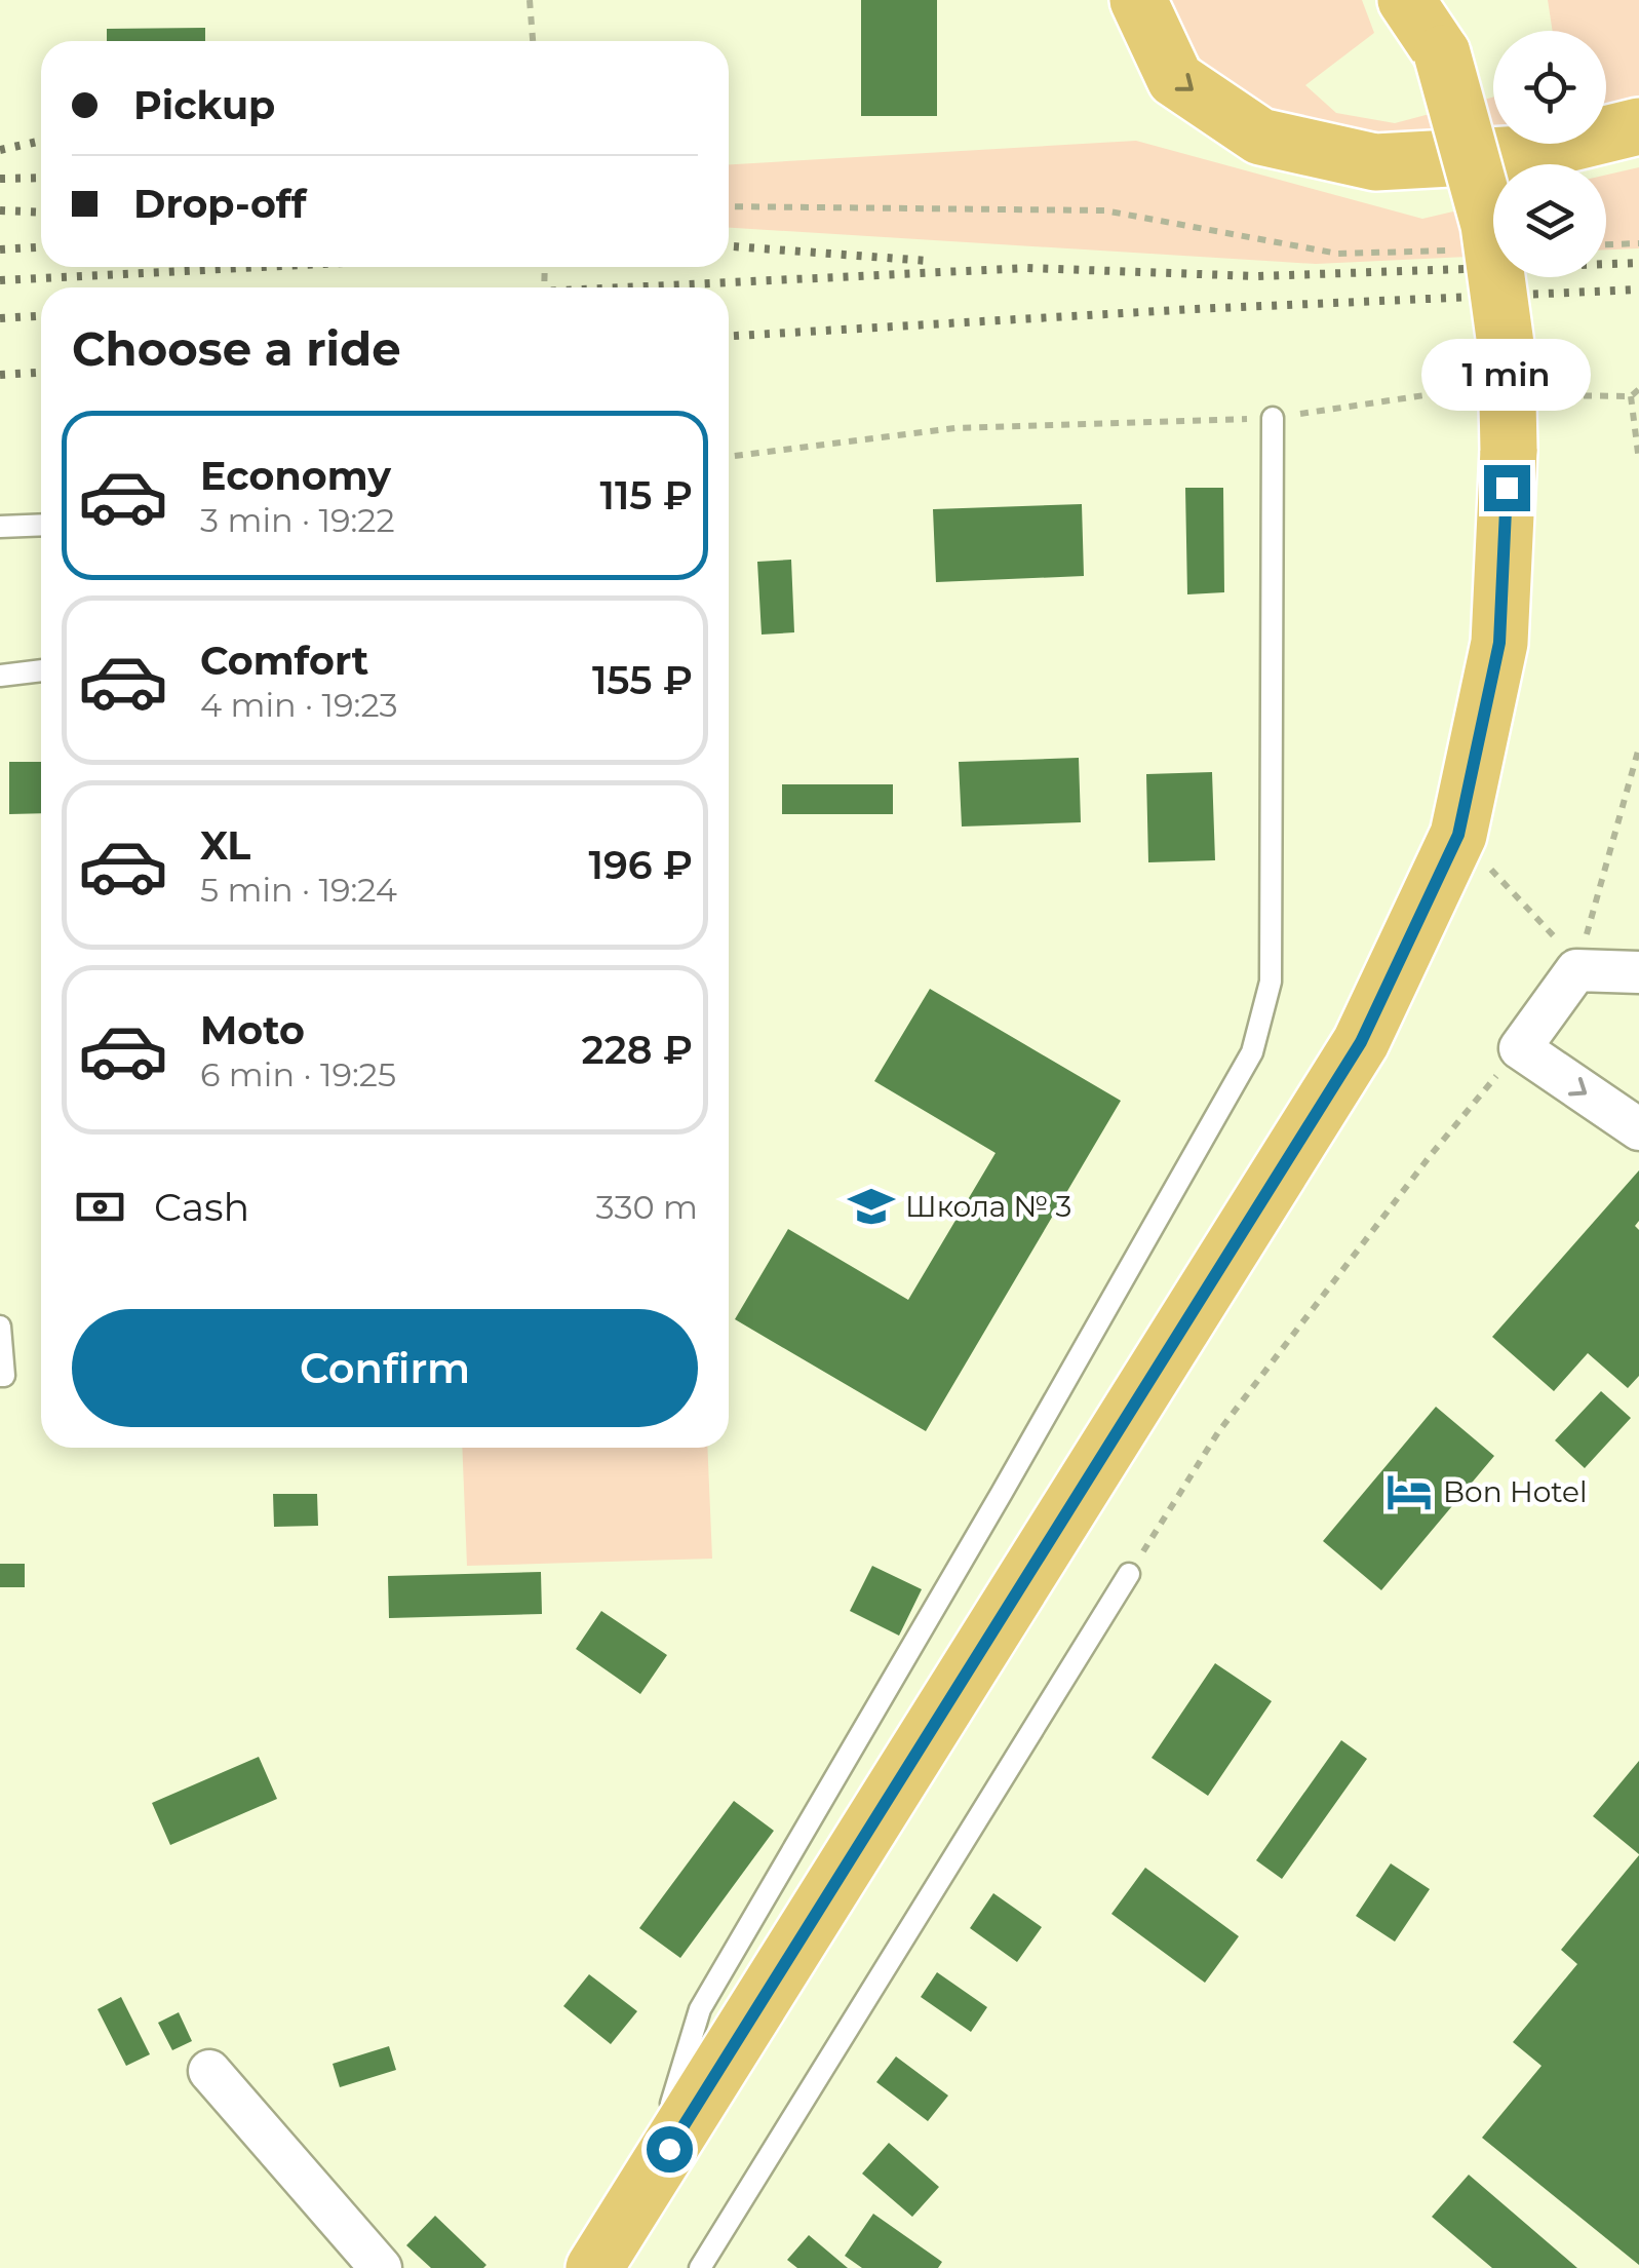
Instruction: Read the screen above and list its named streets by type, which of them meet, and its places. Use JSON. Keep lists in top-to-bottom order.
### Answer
{
  "places": {
    "school or university": ["Школа № 3"],
    "hotel": ["Bon Hotel"]
  },
  "page": {
    "banner": ["Pickup", "Drop-off"],
    "heading": "Choose a ride",
    "bubble": "1 min",
    "list": [
      {
        "name": "Economy",
        "note": "3 min · 19:22",
        "value": "115 ₽"
      },
      {
        "name": "Comfort",
        "note": "4 min · 19:23",
        "value": "155 ₽"
      },
      {
        "name": "XL",
        "note": "5 min · 19:24",
        "value": "196 ₽"
      },
      {
        "name": "Moto",
        "note": "6 min · 19:25",
        "value": "228 ₽"
      }
    ],
    "pay": ["Cash", "330 m"],
    "buttons": "Confirm"
  }
}
